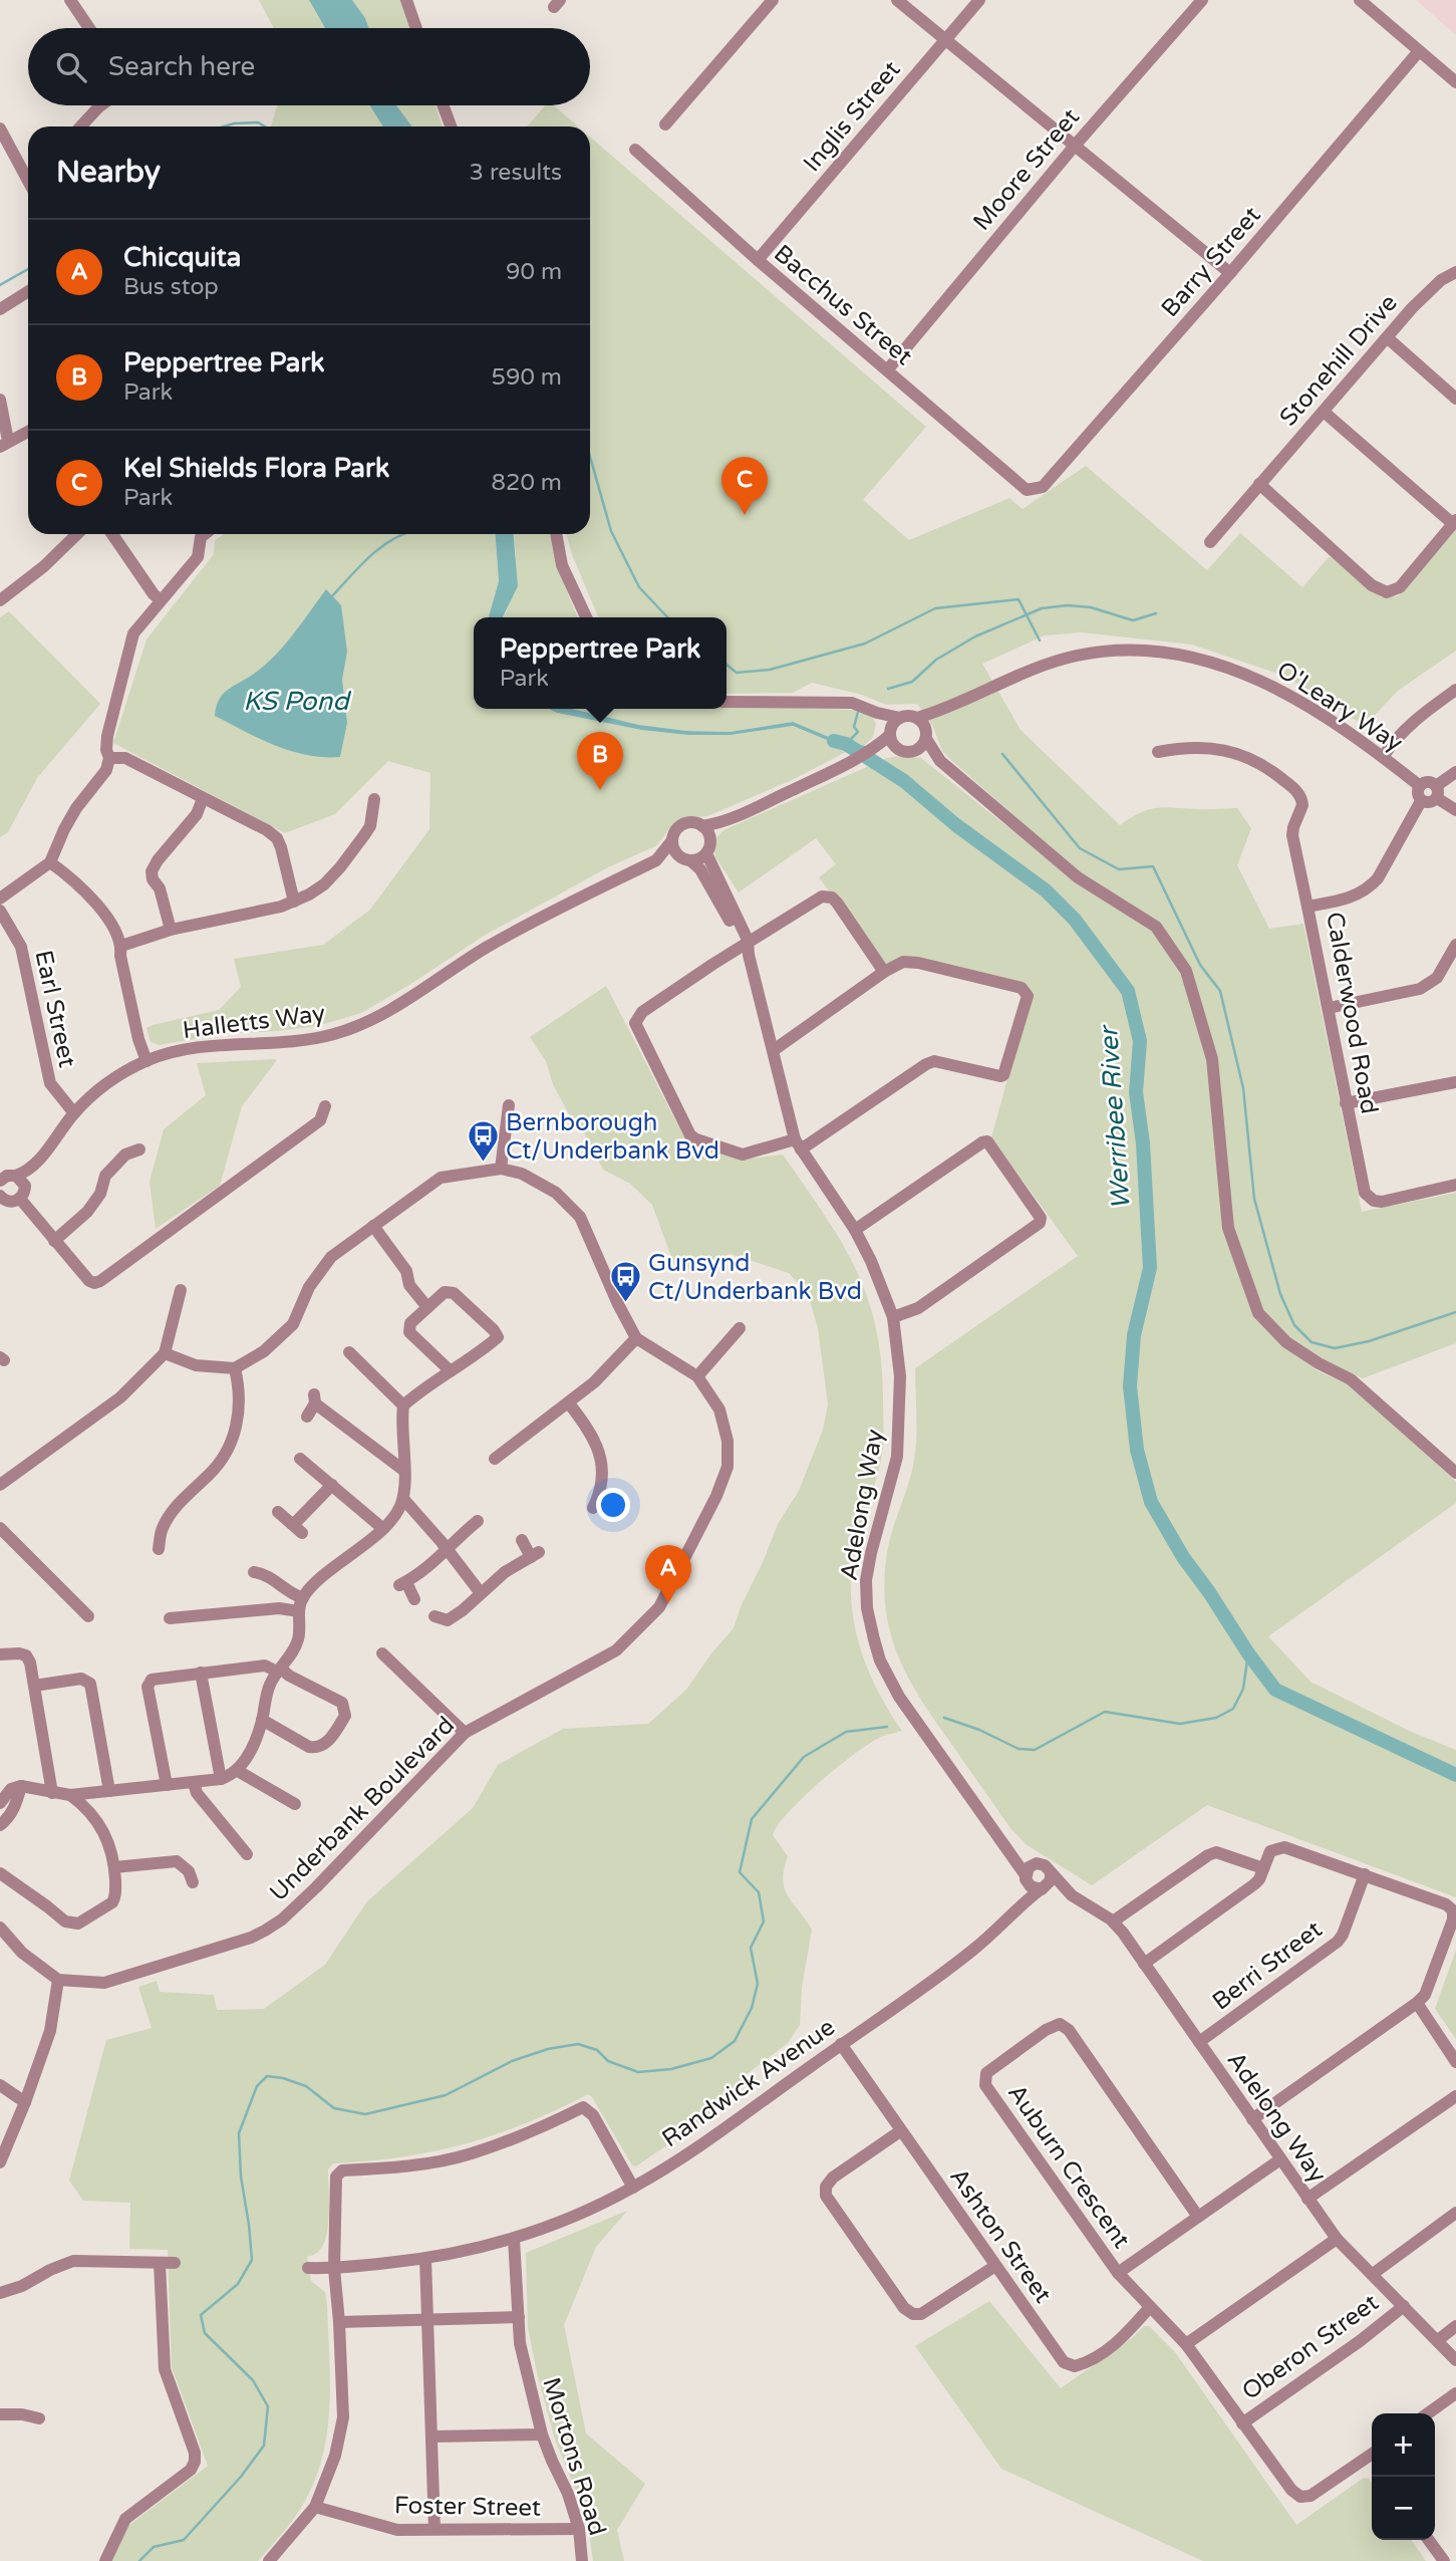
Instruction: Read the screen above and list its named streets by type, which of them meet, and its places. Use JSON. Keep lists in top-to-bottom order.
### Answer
{
  "streets": {
    "street": [
      "Inglis Street",
      "Moore Street",
      "Barry Street",
      "Bacchus Street",
      "Stonehill Drive",
      "O'Leary Way",
      "Earl Street",
      "Calderwood Road",
      "Halletts Way",
      "Adelong Way",
      "Underbank Boulevard",
      "Berri Street",
      "Randwick Avenue",
      "Auburn Crescent",
      "Ashton Street",
      "Oberon Street",
      "Mortons Road",
      "Foster Street"
    ]
  },
  "crossings": [
    ["Inglis Street", "Bacchus Street"],
    ["Moore Street", "Bacchus Street"],
    ["Barry Street", "Bacchus Street"],
    ["O'Leary Way", "Calderwood Road"],
    ["Earl Street", "Halletts Way"],
    ["Halletts Way", "Adelong Way"],
    ["Adelong Way", "Berri Street"],
    ["Adelong Way", "Randwick Avenue"],
    ["Adelong Way", "Oberon Street"],
    ["Randwick Avenue", "Ashton Street"],
    ["Randwick Avenue", "Mortons Road"],
    ["Mortons Road", "Foster Street"]
  ],
  "water": ["KS Pond", "Werribee River"],
  "places": {
    "bus stop": ["Bernborough Ct/Underbank Bvd", "Gunsynd Ct/Underbank Bvd"]
  },
  "page": {
    "search": "Search here",
    "heading": ["Nearby", "3 results"],
    "list": [
      {
        "mark": "A",
        "name": "Chicquita",
        "note": "Bus stop",
        "value": "90 m"
      },
      {
        "mark": "B",
        "name": "Peppertree Park",
        "note": "Park",
        "value": "590 m"
      },
      {
        "mark": "C",
        "name": "Kel Shields Flora Park",
        "note": "Park",
        "value": "820 m"
      }
    ],
    "pins": ["C", "B", "A"],
    "popup": ["Peppertree Park", "Park"],
    "map_buttons": ["+", "−"]
  }
}
